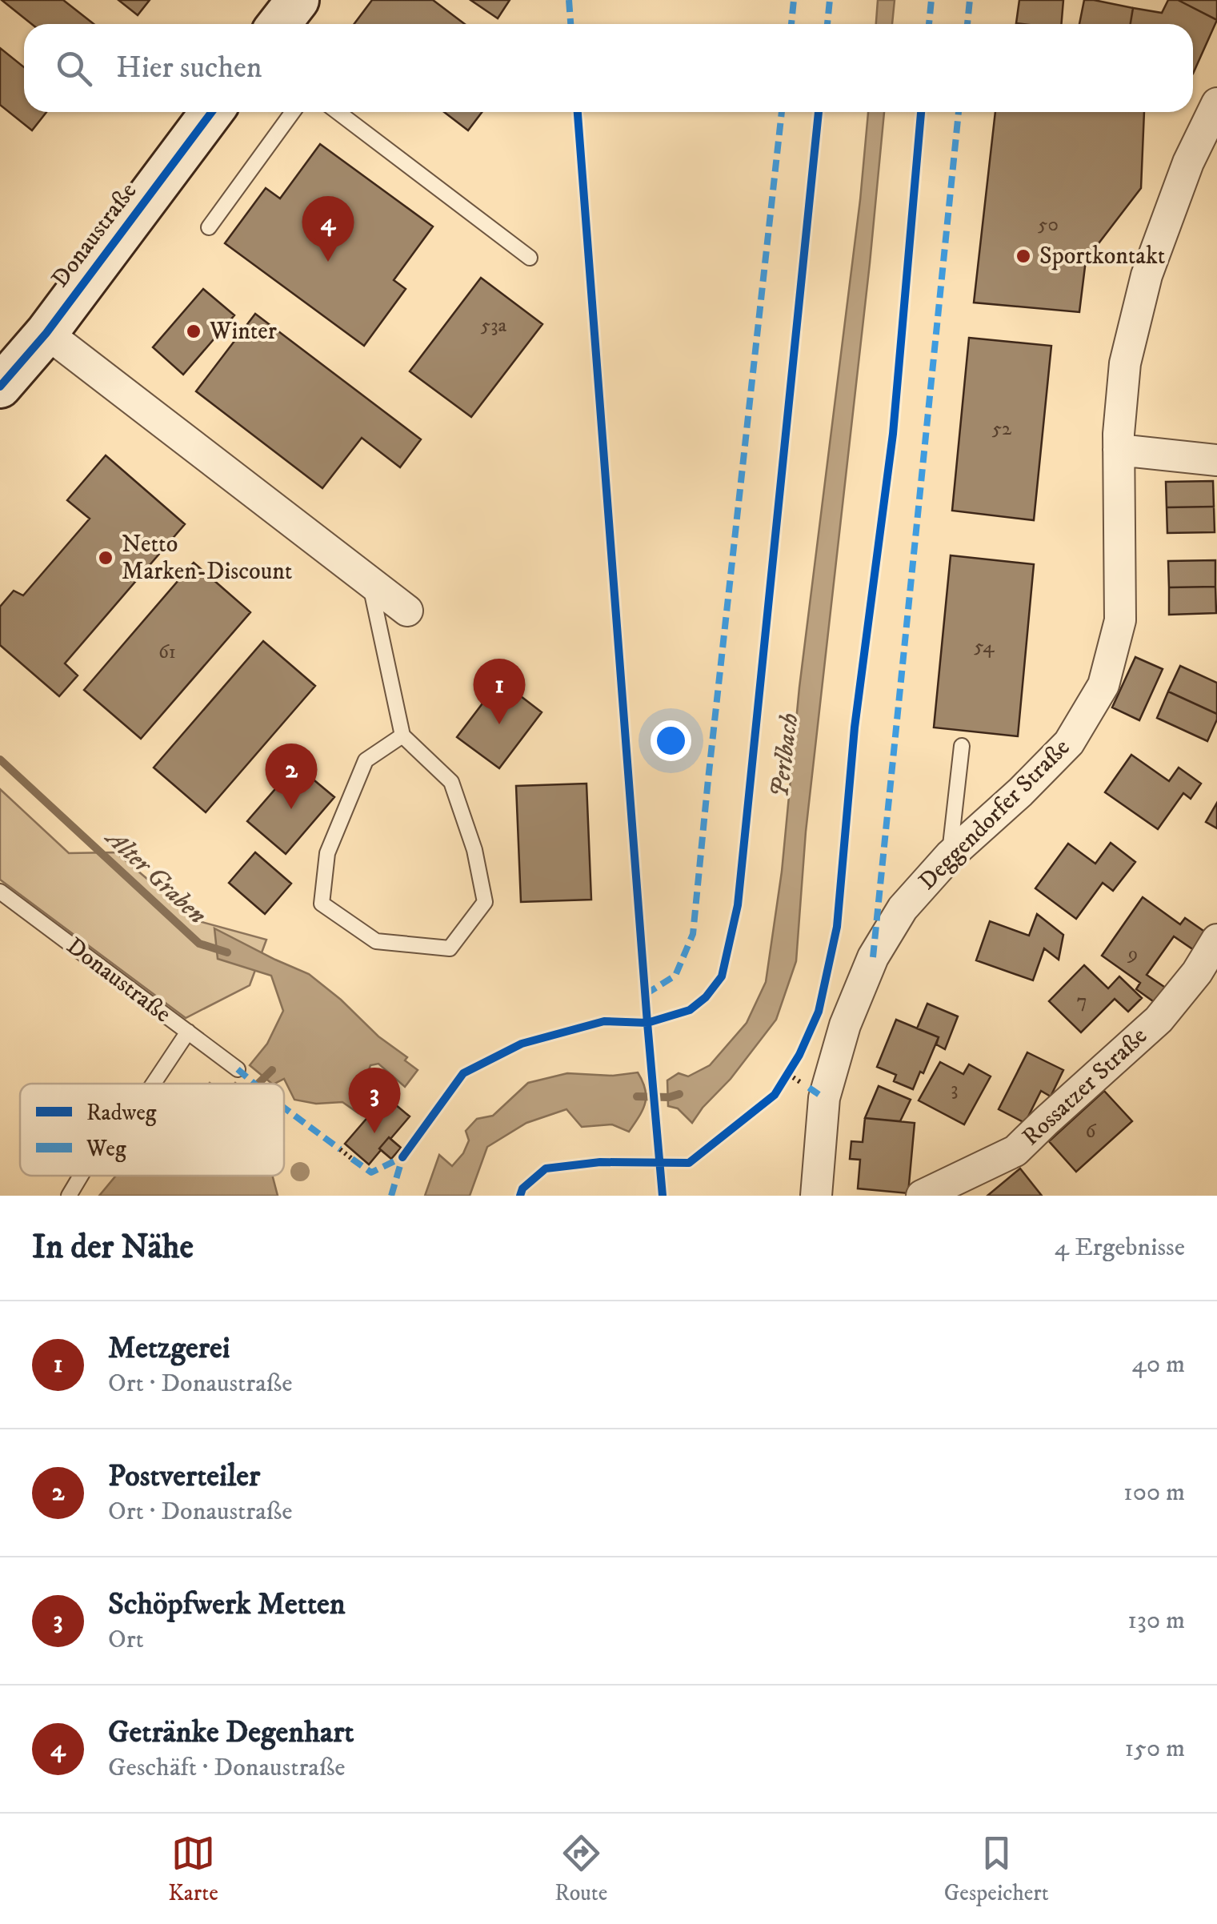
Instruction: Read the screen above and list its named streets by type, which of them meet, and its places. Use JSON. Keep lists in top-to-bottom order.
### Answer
{
  "streets": {
    "street": ["Donaustraße", "Deggendorfer Straße", "Rossatzer Straße"]
  },
  "water": ["Perlbach", "Alter Graben"],
  "places": ["Sportkontakt", "Winter", "Netto Marken-Discount"],
  "house_numbers": [
    "50",
    "53a",
    "52",
    "54",
    "61",
    "9",
    "7",
    "3",
    "6"
  ],
  "legend": ["Radweg", "Weg"],
  "page": {
    "search": "Hier suchen",
    "pins": [
      "4",
      "1",
      "2",
      "3"
    ],
    "heading": ["In der Nähe", "4 Ergebnisse"],
    "list": [
      {
        "mark": "1",
        "name": "Metzgerei",
        "note": "Ort · Donaustraße",
        "value": "40 m"
      },
      {
        "mark": "2",
        "name": "Postverteiler",
        "note": "Ort · Donaustraße",
        "value": "100 m"
      },
      {
        "mark": "3",
        "name": "Schöpfwerk Metten",
        "note": "Ort",
        "value": "130 m"
      },
      {
        "mark": "4",
        "name": "Getränke Degenhart",
        "note": "Geschäft · Donaustraße",
        "value": "150 m"
      }
    ],
    "nav": ["Karte", "Route", "Gespeichert"]
  }
}
